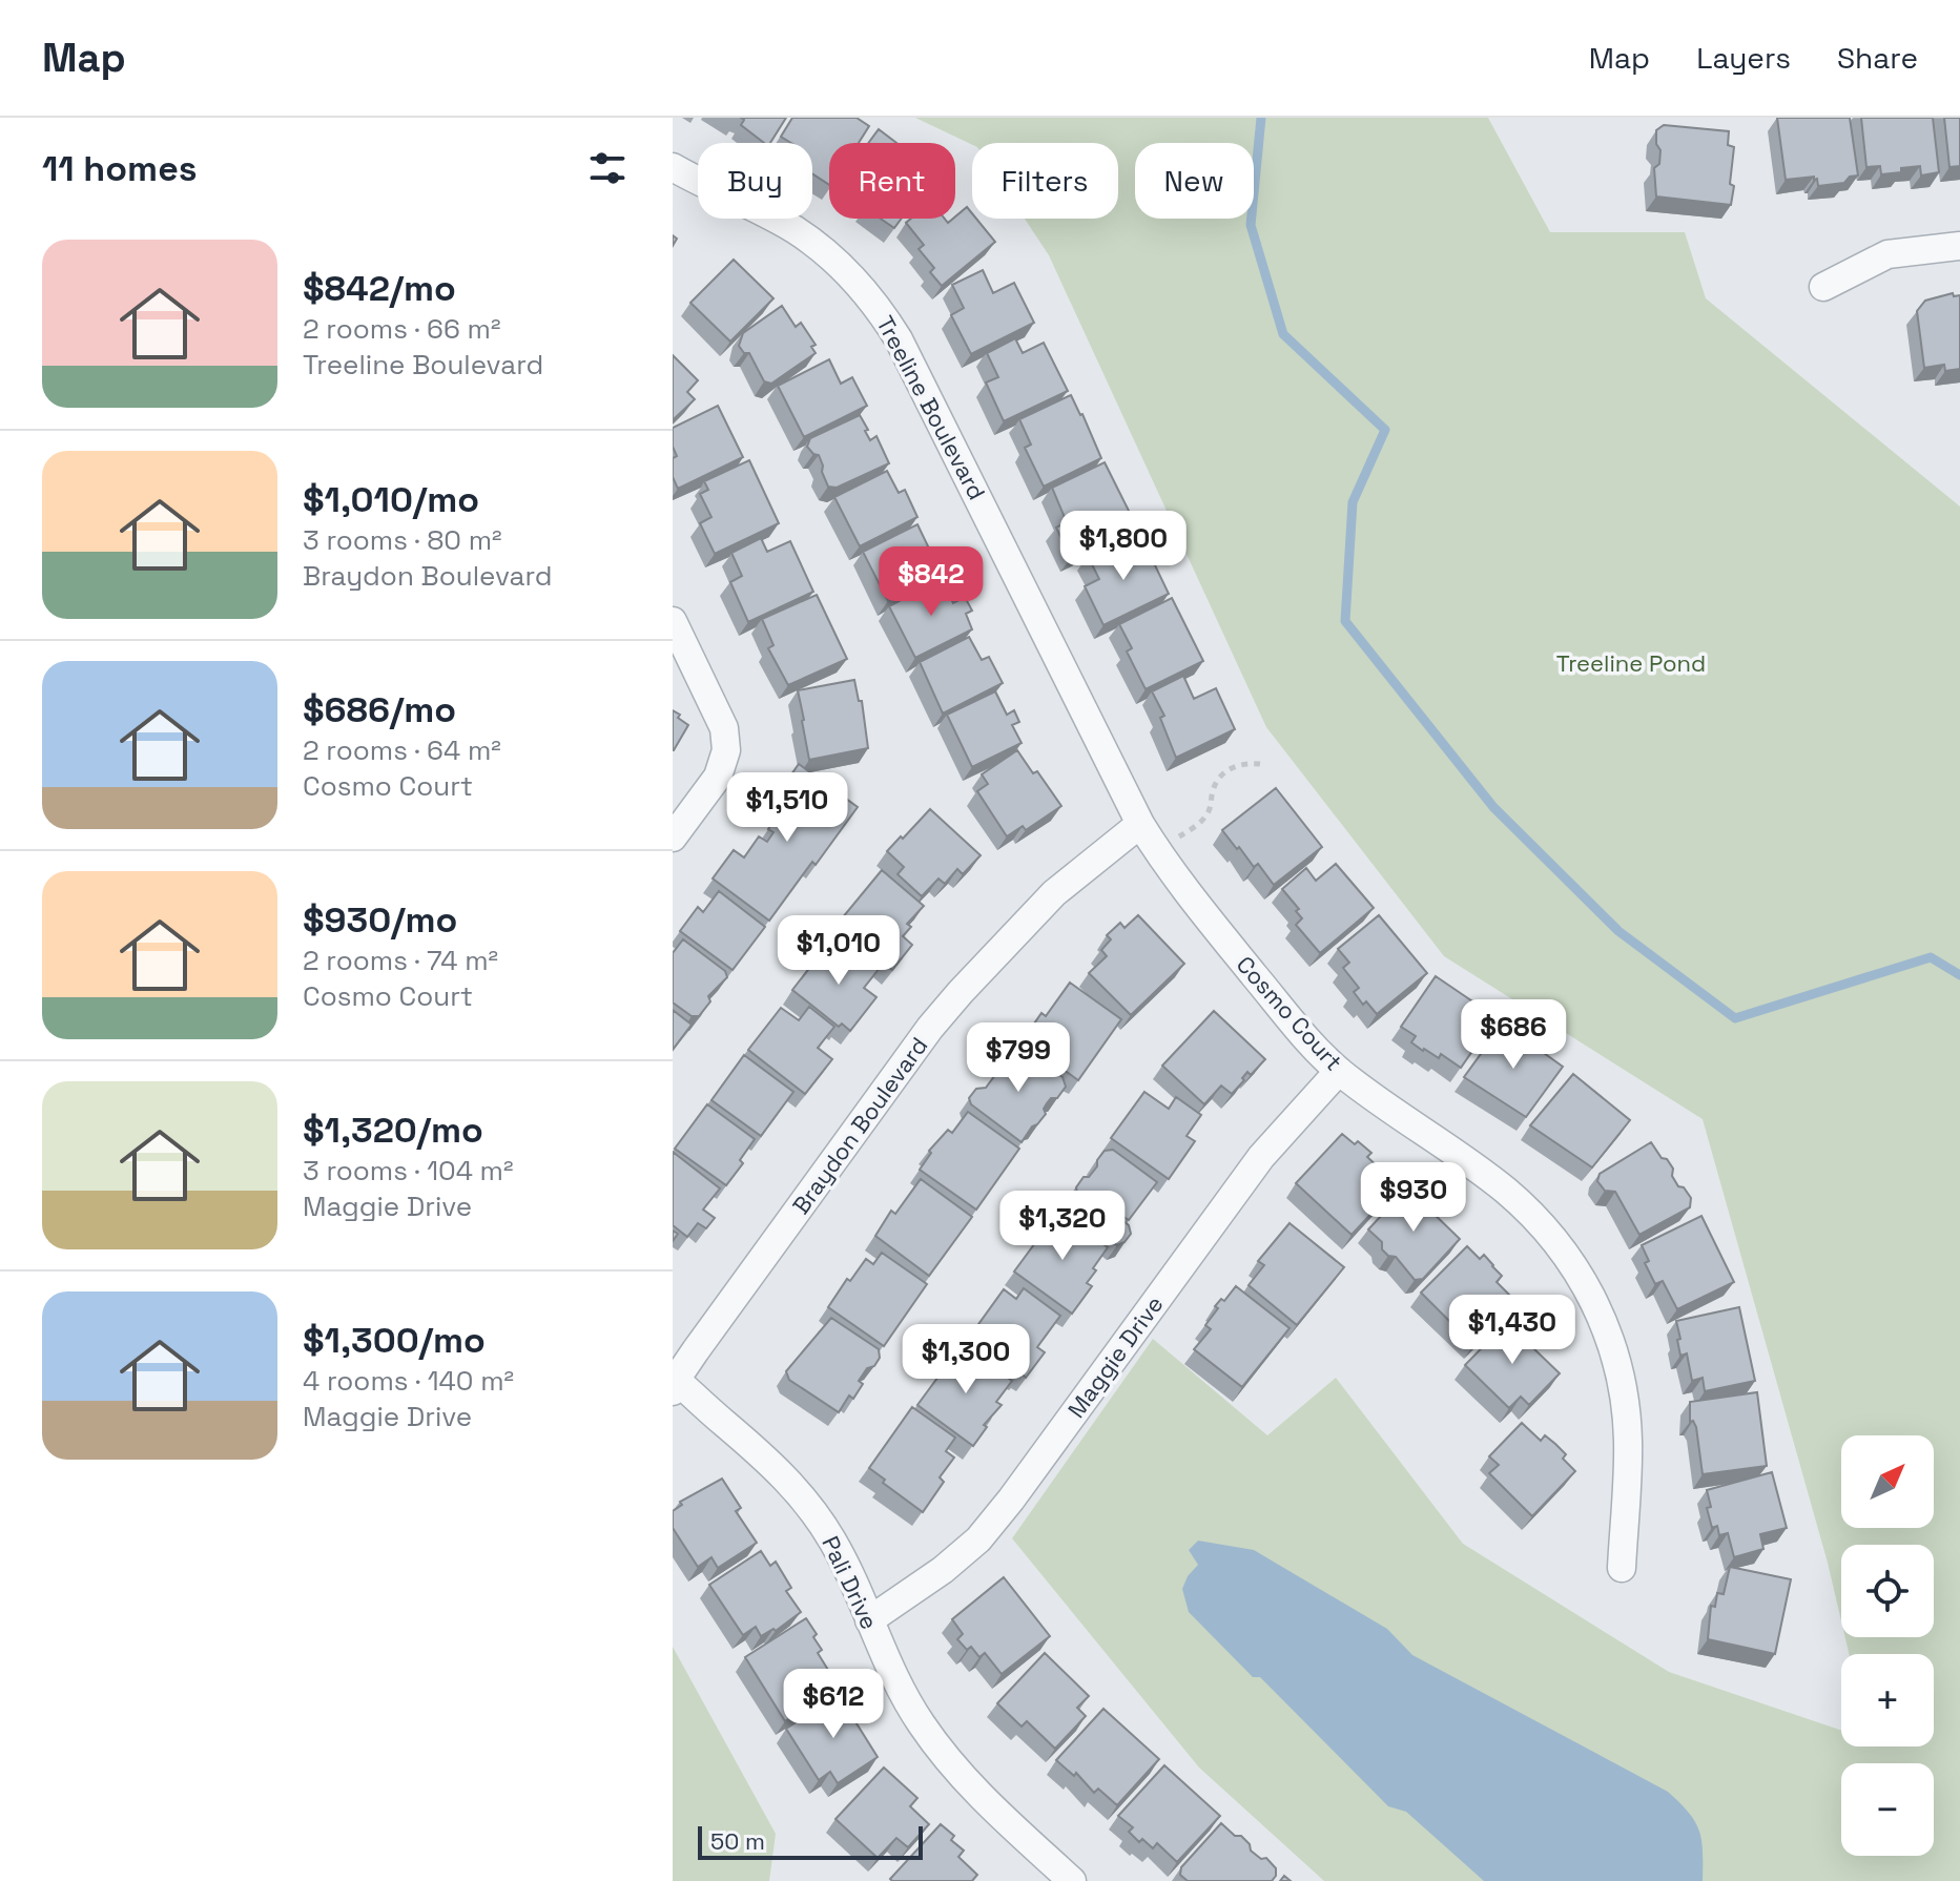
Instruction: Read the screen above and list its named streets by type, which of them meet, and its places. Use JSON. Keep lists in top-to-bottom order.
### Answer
{
  "streets": {
    "street": [
      "Treeline Boulevard",
      "Cosmo Court",
      "Braydon Boulevard",
      "Maggie Drive",
      "Pali Drive"
    ]
  },
  "crossings": [
    ["Treeline Boulevard", "Cosmo Court"],
    ["Treeline Boulevard", "Braydon Boulevard"],
    ["Cosmo Court", "Braydon Boulevard"],
    ["Cosmo Court", "Maggie Drive"],
    ["Braydon Boulevard", "Pali Drive"],
    ["Maggie Drive", "Pali Drive"]
  ],
  "parks": ["Treeline Pond"],
  "scale_bar": "50 m",
  "north": "top right",
  "page": {
    "header": "Map",
    "nav": ["Map", "Layers", "Share"],
    "heading": "11 homes",
    "chip": [
      "Buy",
      "Rent",
      "Filters",
      "New"
    ],
    "list": [
      {
        "name": "$842/mo",
        "note": "2 rooms · 66 m² · Treeline Boulevard"
      },
      {
        "name": "$1,010/mo",
        "note": "3 rooms · 80 m² · Braydon Boulevard"
      },
      {
        "name": "$686/mo",
        "note": "2 rooms · 64 m² · Cosmo Court"
      },
      {
        "name": "$930/mo",
        "note": "2 rooms · 74 m² · Cosmo Court"
      },
      {
        "name": "$1,320/mo",
        "note": "3 rooms · 104 m² · Maggie Drive"
      },
      {
        "name": "$1,300/mo",
        "note": "4 rooms · 140 m² · Maggie Drive"
      }
    ],
    "price": [
      "$1,800",
      "$842",
      "$1,510",
      "$1,010",
      "$686",
      "$799",
      "$930",
      "$1,320",
      "$1,430",
      "$1,300",
      "$612"
    ],
    "map_buttons": ["+", "−"],
    "scale": "50 m"
  }
}
